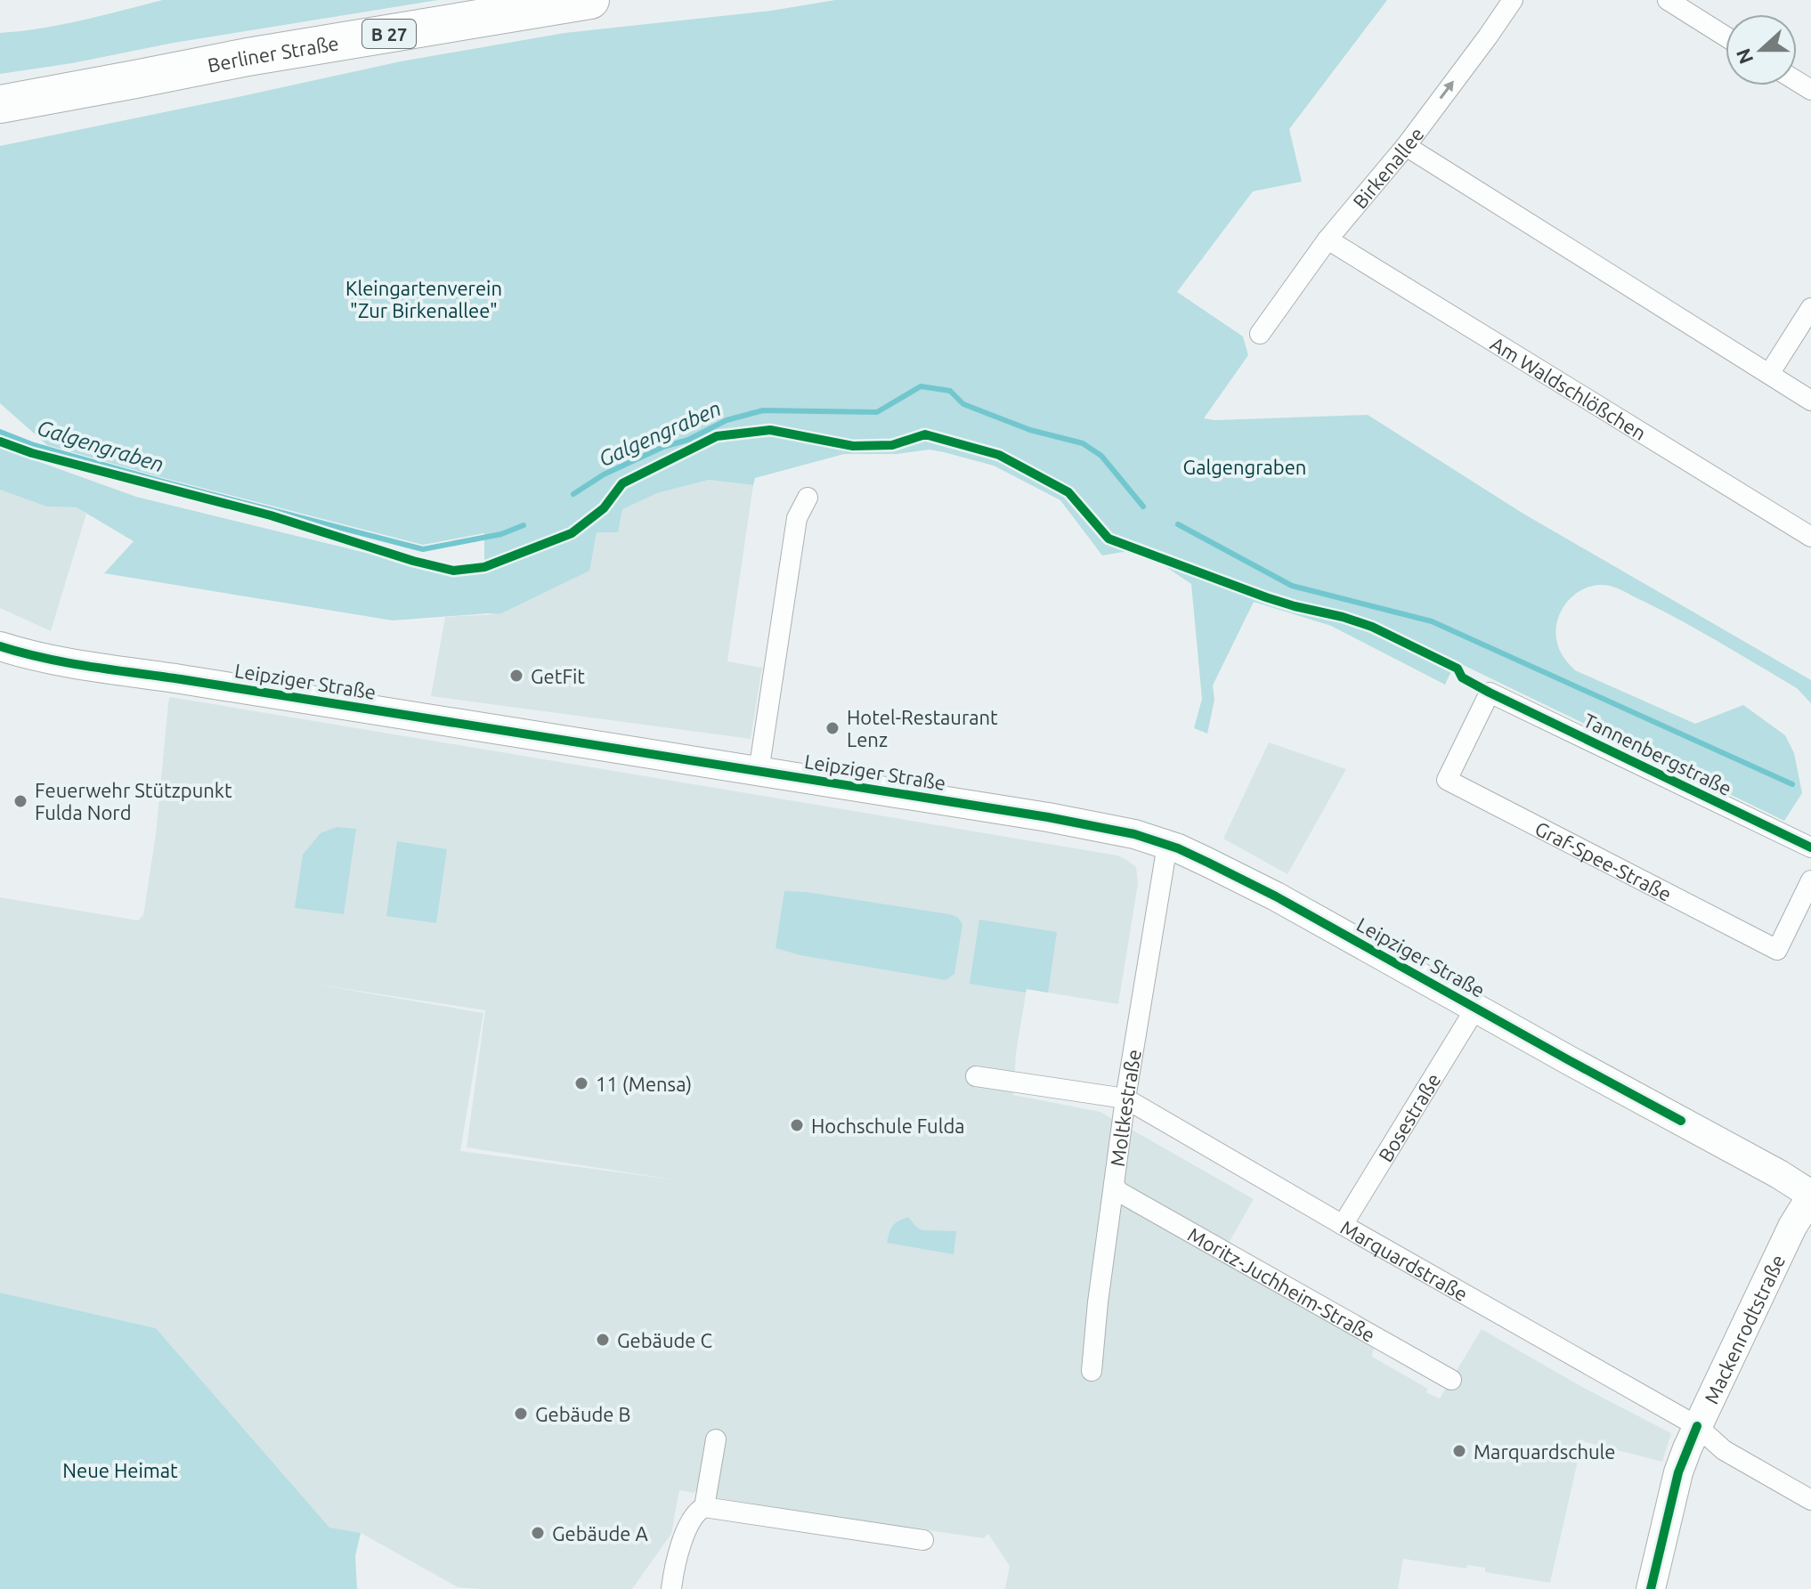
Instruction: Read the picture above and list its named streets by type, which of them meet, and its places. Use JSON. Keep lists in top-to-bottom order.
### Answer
{
  "streets": {
    "highway": ["B 27", "Berliner Straße"],
    "main road": ["Leipziger Straße", "Mackenrodtstraße"],
    "street": [
      "Birkenallee",
      "Am Waldschlößchen",
      "Tannenbergstraße",
      "Graf-Spee-Straße",
      "Moltkestraße",
      "Bosestraße",
      "Marquardstraße",
      "Moritz-Juchheim-Straße"
    ]
  },
  "crossings": [
    ["Birkenallee", "Am Waldschlößchen"],
    ["Leipziger Straße", "Moltkestraße"],
    ["Leipziger Straße", "Bosestraße"],
    ["Leipziger Straße", "Mackenrodtstraße"],
    ["Tannenbergstraße", "Graf-Spee-Straße"],
    ["Moltkestraße", "Marquardstraße"],
    ["Moltkestraße", "Moritz-Juchheim-Straße"],
    ["Bosestraße", "Marquardstraße"],
    ["Marquardstraße", "Mackenrodtstraße"]
  ],
  "one_way": ["Birkenallee"],
  "water": ["Galgengraben"],
  "parks": ["Kleingartenverein \"Zur Birkenallee\"", "Galgengraben", "Neue Heimat"],
  "places": [
    "GetFit",
    "Hotel-Restaurant Lenz",
    "Feuerwehr Stützpunkt Fulda Nord",
    "11 (Mensa)",
    "Hochschule Fulda",
    "Gebäude C",
    "Gebäude B",
    "Marquardschule",
    "Gebäude A"
  ],
  "north": "left"
}
